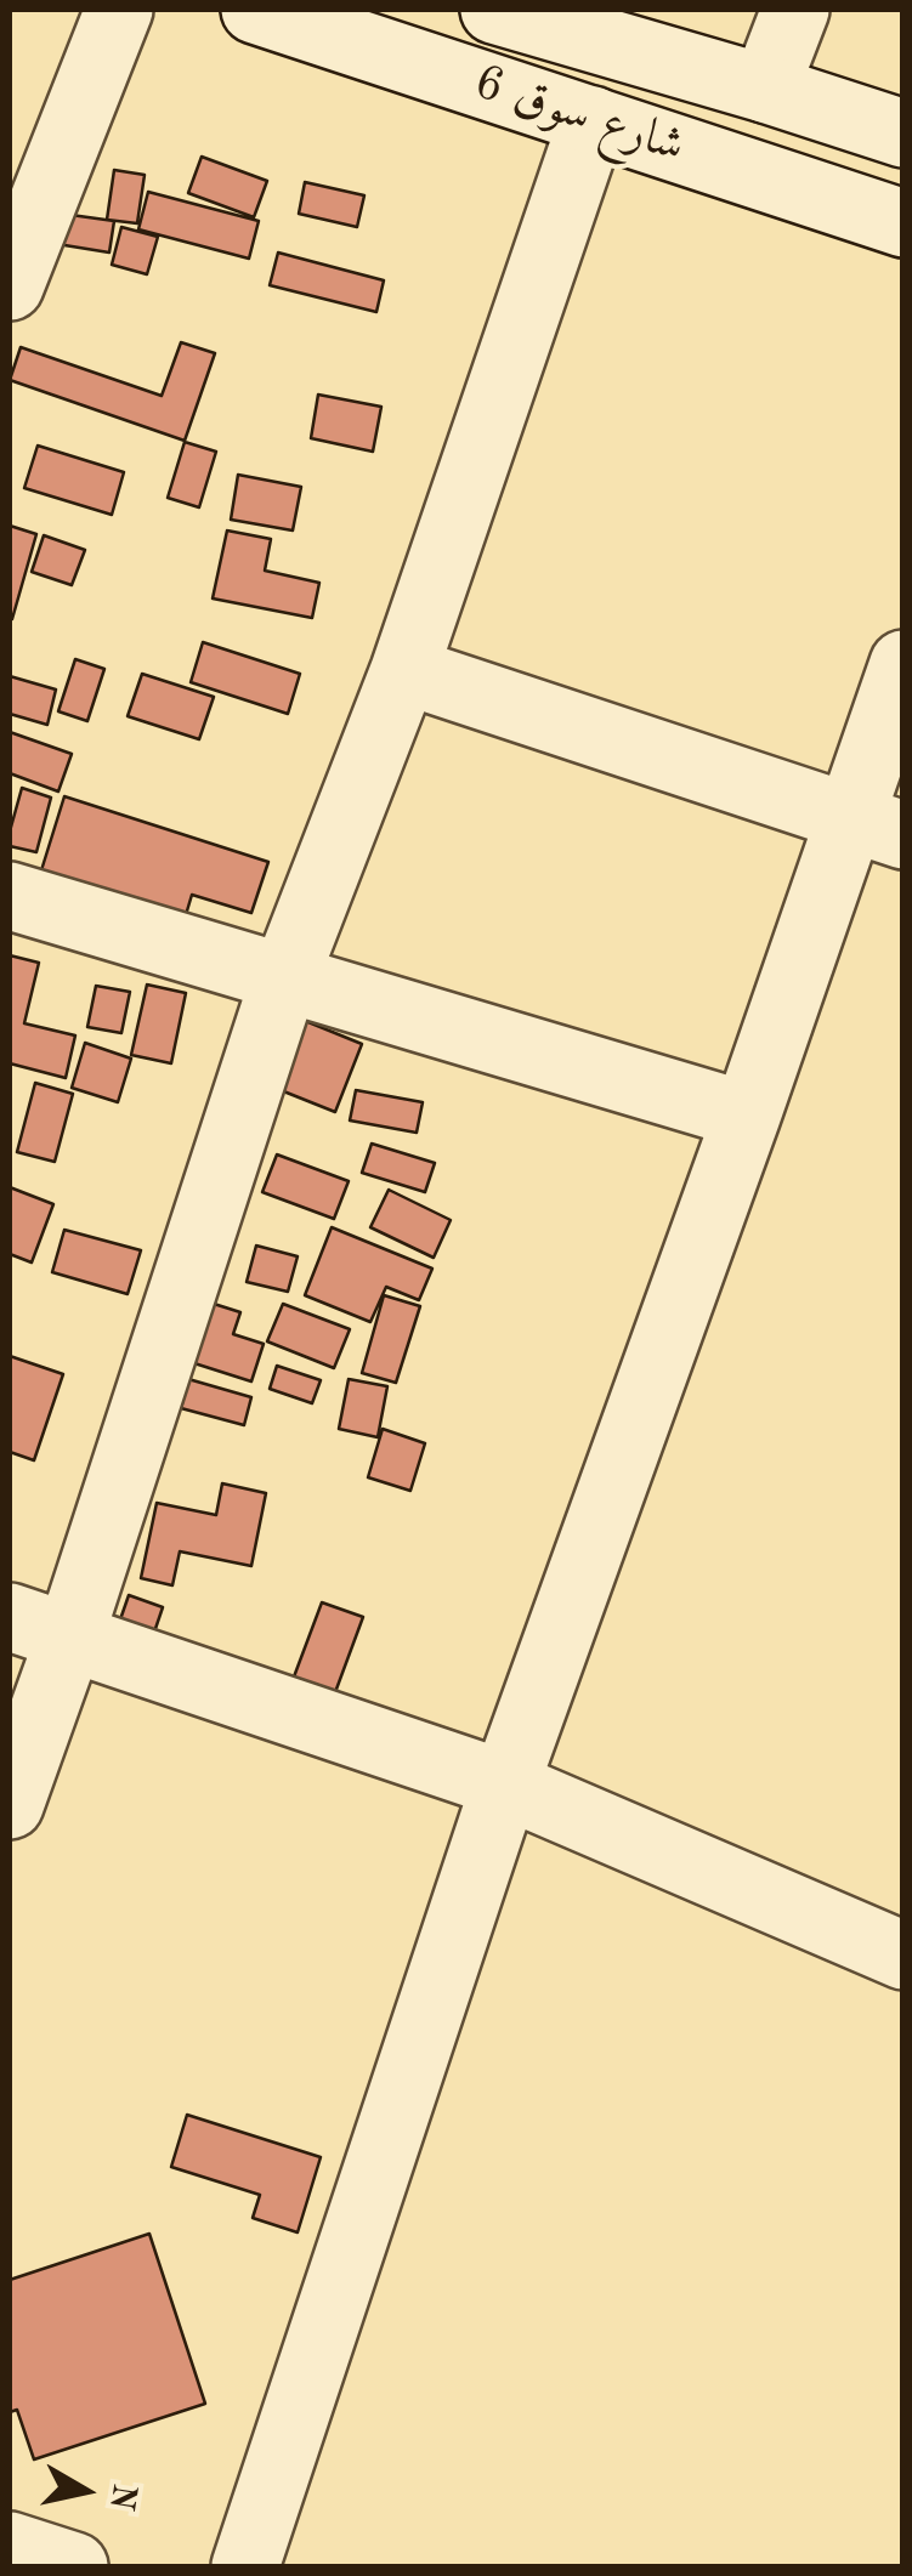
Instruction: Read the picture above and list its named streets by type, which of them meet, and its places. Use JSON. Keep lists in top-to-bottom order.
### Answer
{
  "streets": {
    "street": ["شارع سوق 6"]
  },
  "north": "right"
}
